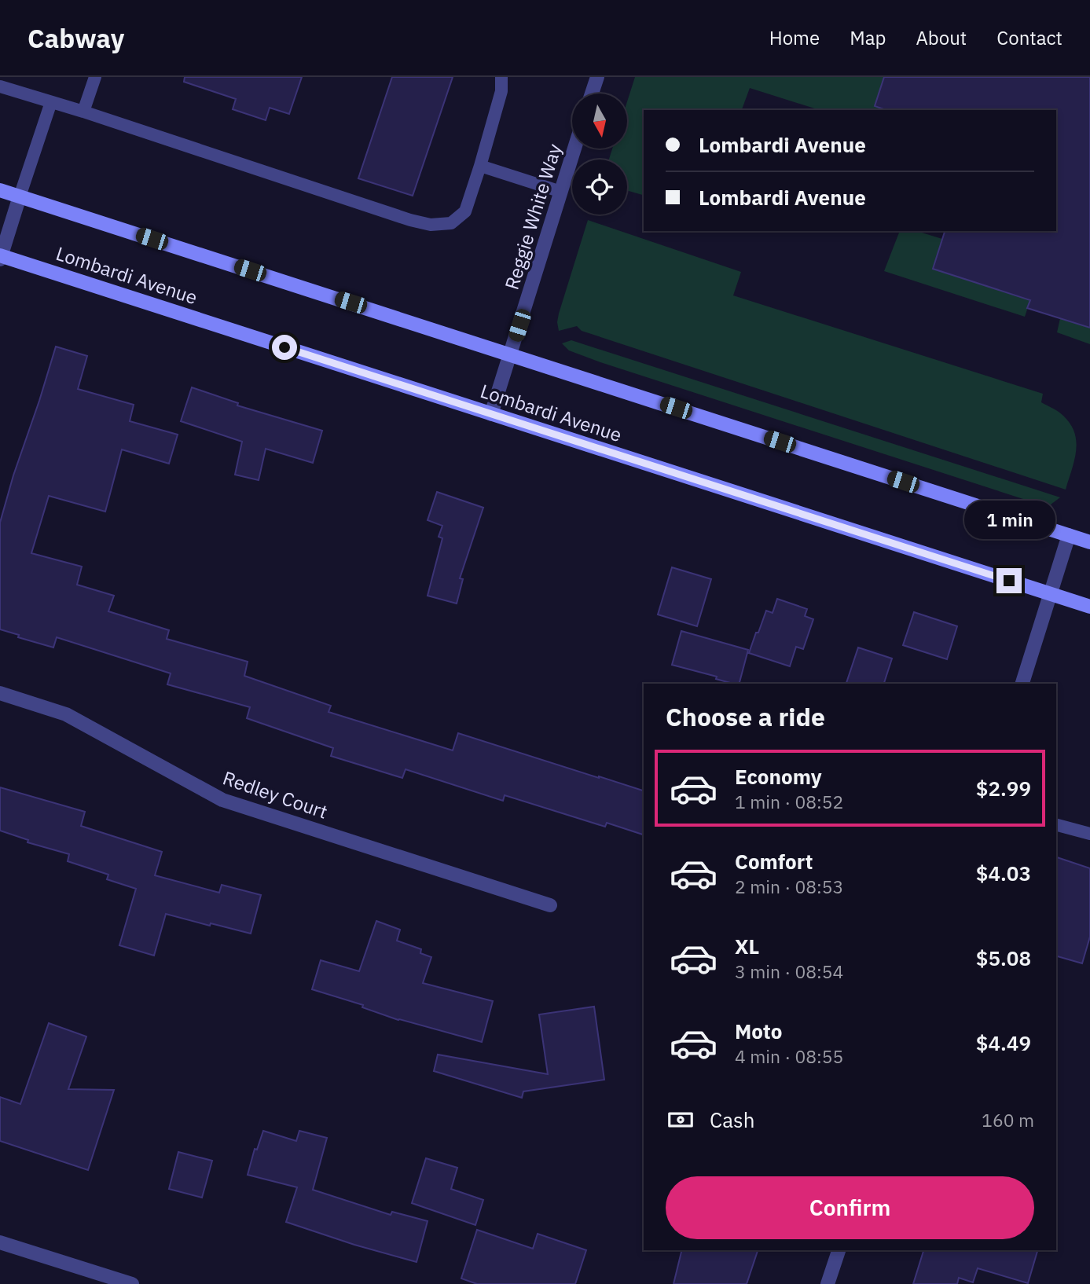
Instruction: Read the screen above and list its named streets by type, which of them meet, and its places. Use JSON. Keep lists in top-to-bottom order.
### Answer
{
  "streets": {
    "main road": ["Lombardi Avenue"],
    "street": ["Reggie White Way", "Redley Court"]
  },
  "crossings": [
    ["Reggie White Way", "Lombardi Avenue"]
  ],
  "north": "bottom",
  "page": {
    "header": "Cabway",
    "nav": [
      "Home",
      "Map",
      "About",
      "Contact"
    ],
    "banner": ["Lombardi Avenue", "Lombardi Avenue"],
    "bubble": "1 min",
    "heading": "Choose a ride",
    "list": [
      {
        "name": "Economy",
        "note": "1 min · 08:52",
        "value": "$2.99"
      },
      {
        "name": "Comfort",
        "note": "2 min · 08:53",
        "value": "$4.03"
      },
      {
        "name": "XL",
        "note": "3 min · 08:54",
        "value": "$5.08"
      },
      {
        "name": "Moto",
        "note": "4 min · 08:55",
        "value": "$4.49"
      }
    ],
    "pay": ["Cash", "160 m"],
    "buttons": "Confirm"
  }
}
